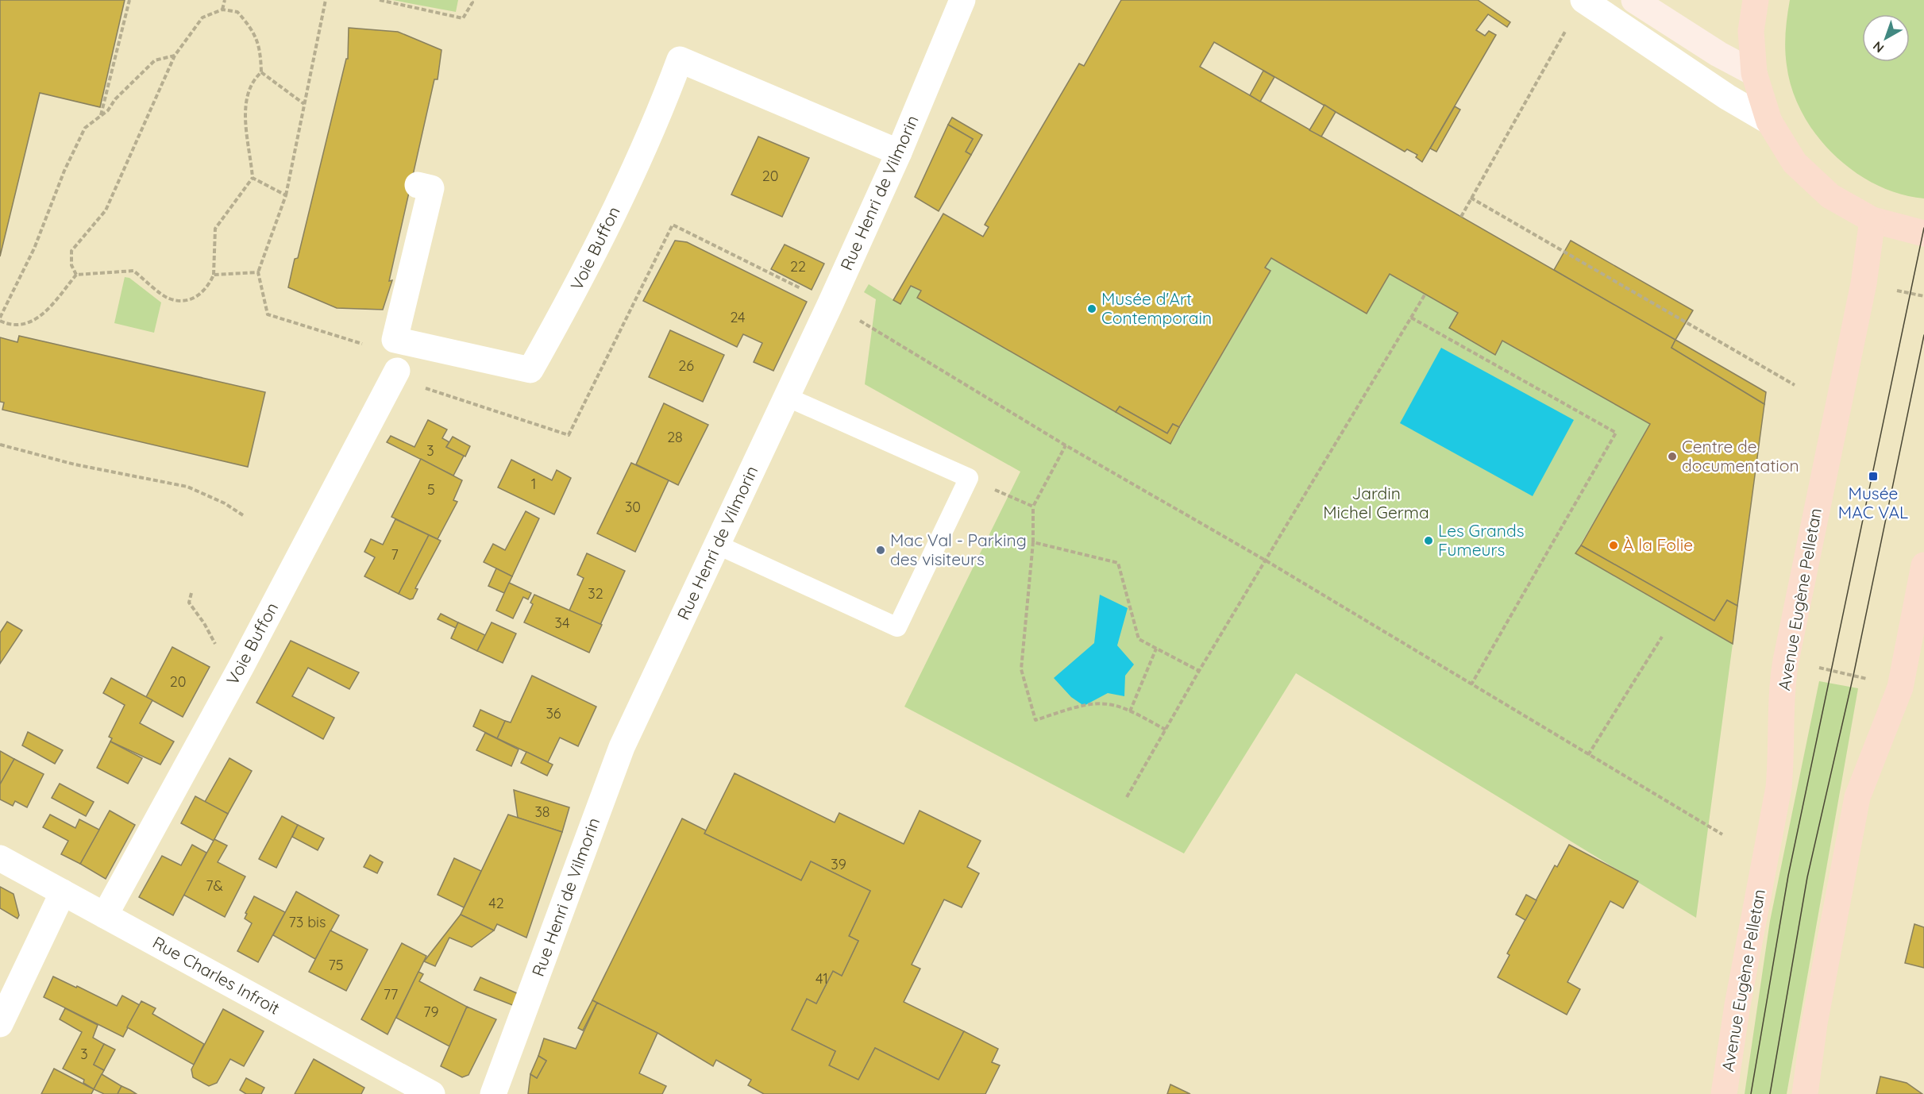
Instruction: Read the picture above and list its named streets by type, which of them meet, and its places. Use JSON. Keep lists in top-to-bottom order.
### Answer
{
  "streets": {
    "main road": ["Avenue Eugène Pelletan"],
    "street": ["Rue Henri de Vilmorin", "Voie Buffon", "Rue Charles Infroit"]
  },
  "crossings": [
    ["Rue Henri de Vilmorin", "Voie Buffon"],
    ["Voie Buffon", "Rue Charles Infroit"]
  ],
  "parks": ["Jardin Michel Germa"],
  "places": {
    "other": [
      "Musée d'Art Contemporain",
      "Centre de documentation",
      "Les Grands Fumeurs",
      "À la Folie",
      "Mac Val - Parking des visiteurs"
    ],
    "transit": ["Musée MAC VAL"]
  },
  "house_numbers": [
    "20",
    "22",
    "24",
    "26",
    "28",
    "3",
    "1",
    "5",
    "30",
    "7",
    "32",
    "34",
    "20",
    "36",
    "38",
    "39",
    "7&",
    "42",
    "73 bis",
    "75",
    "41",
    "77",
    "79",
    "3"
  ],
  "north": "bottom left"
}
